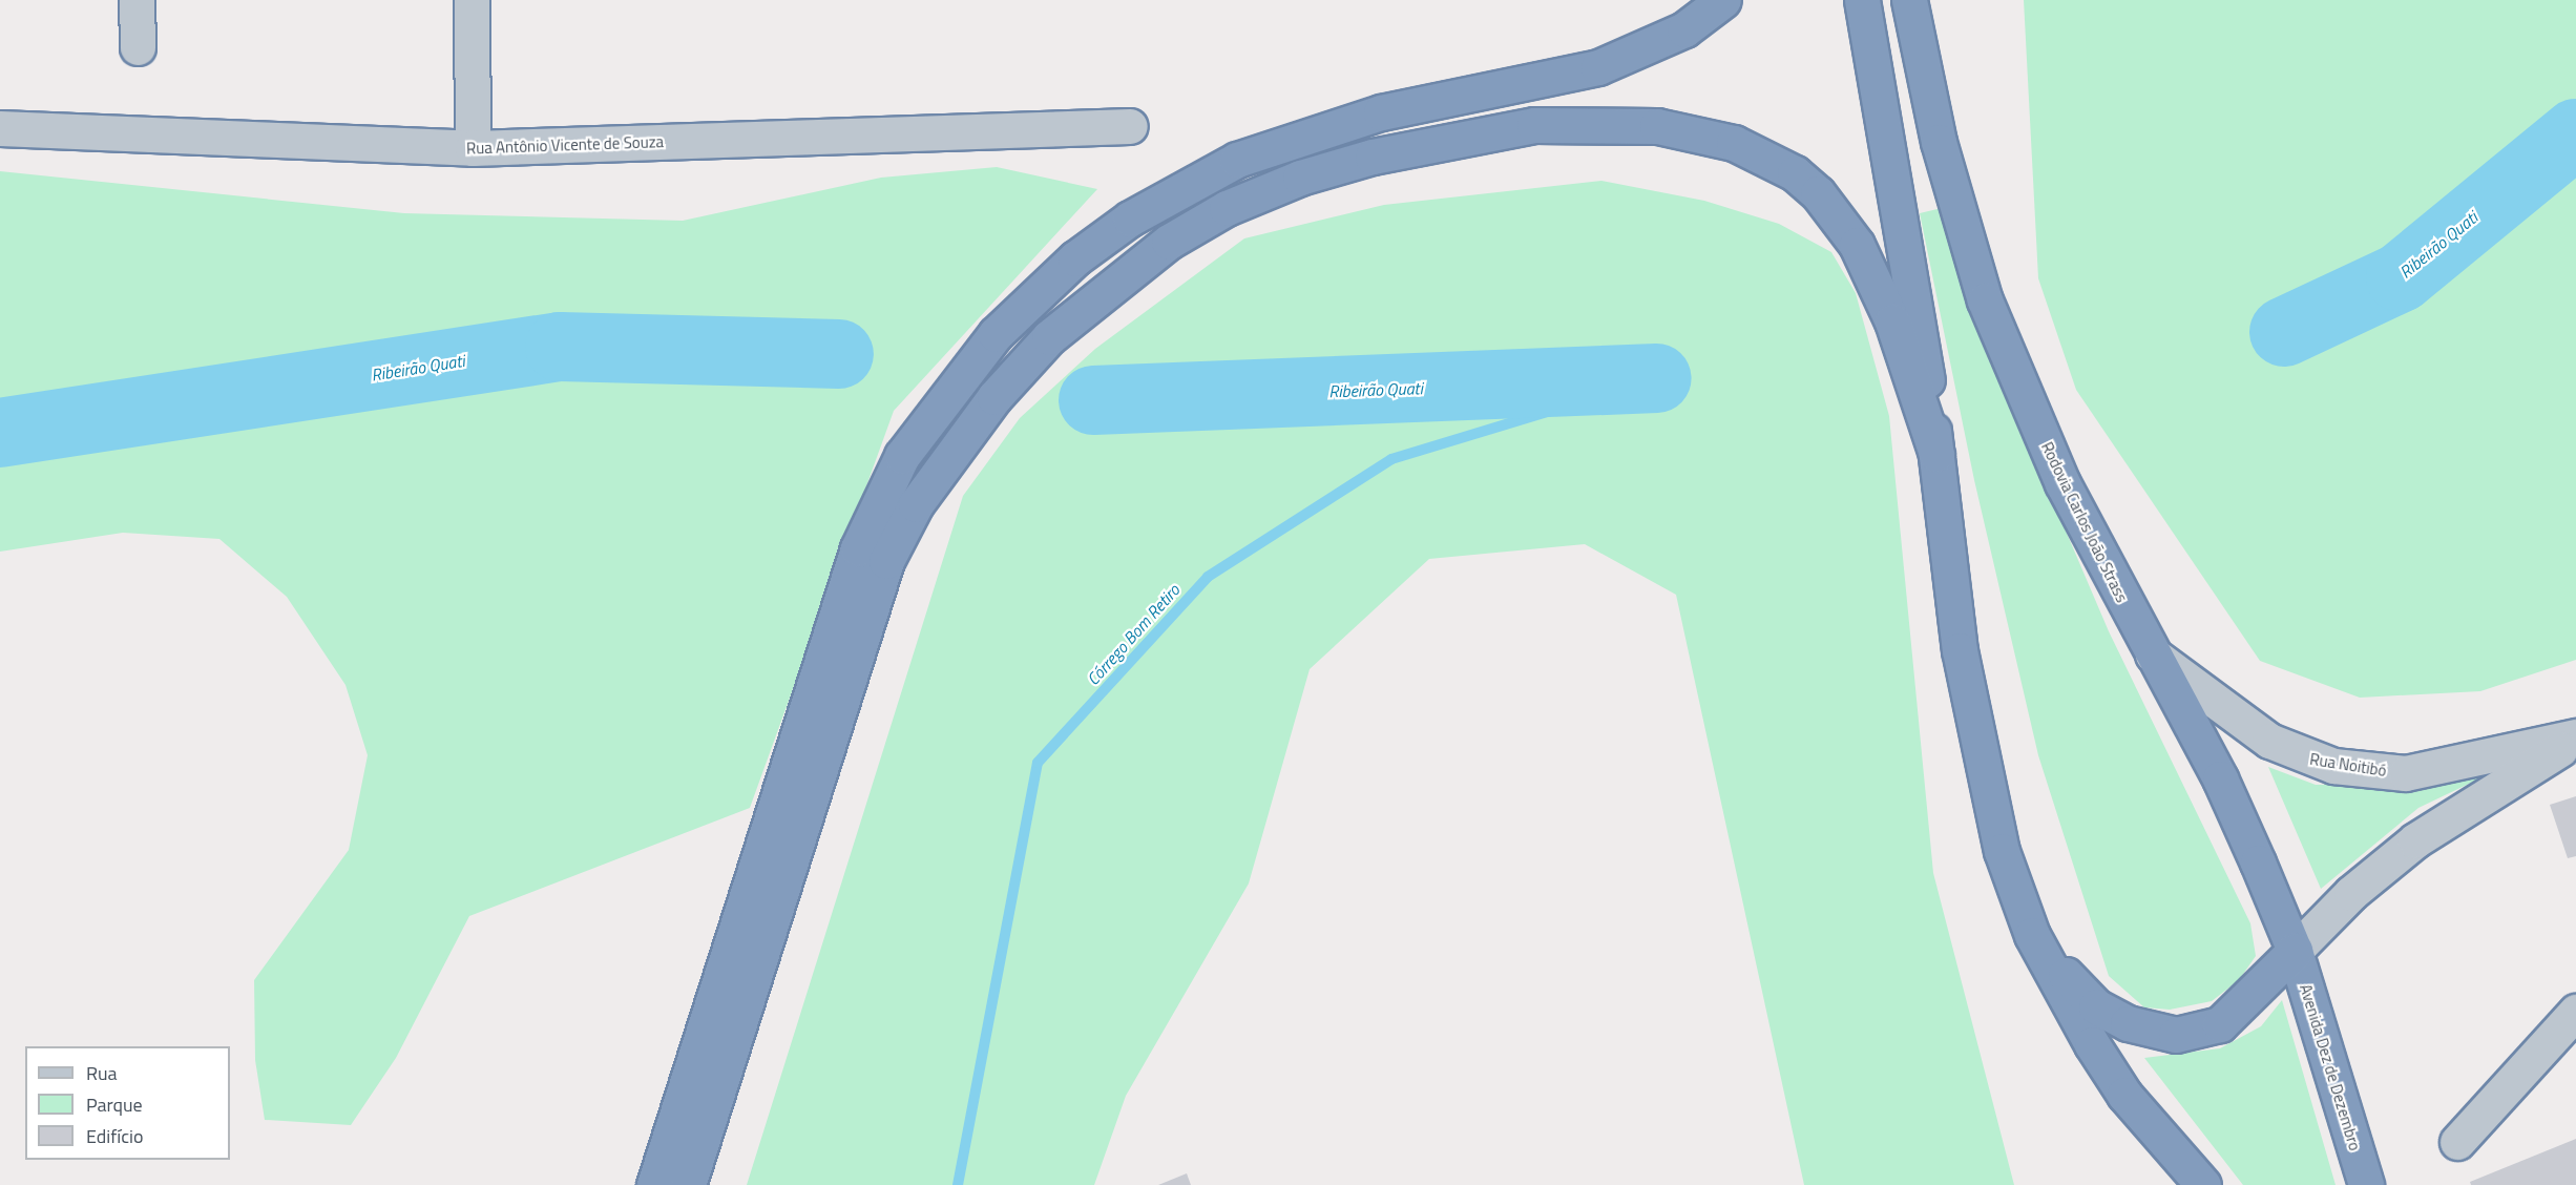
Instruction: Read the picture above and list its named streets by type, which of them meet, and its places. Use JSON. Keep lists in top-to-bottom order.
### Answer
{
  "streets": {
    "highway": ["Rodovia Carlos João Strass", "Avenida Dez de Dezembro"],
    "street": ["Rua Antônio Vicente de Souza", "Rua Noitibó"]
  },
  "crossings": [
    ["Rodovia Carlos João Strass", "Rua Noitibó"],
    ["Rodovia Carlos João Strass", "Avenida Dez de Dezembro"],
    ["Rua Noitibó", "Avenida Dez de Dezembro"]
  ],
  "water": ["Ribeirão Quati", "Córrego Bom Retiro"],
  "legend": ["Rua", "Parque", "Edifício"]
}
